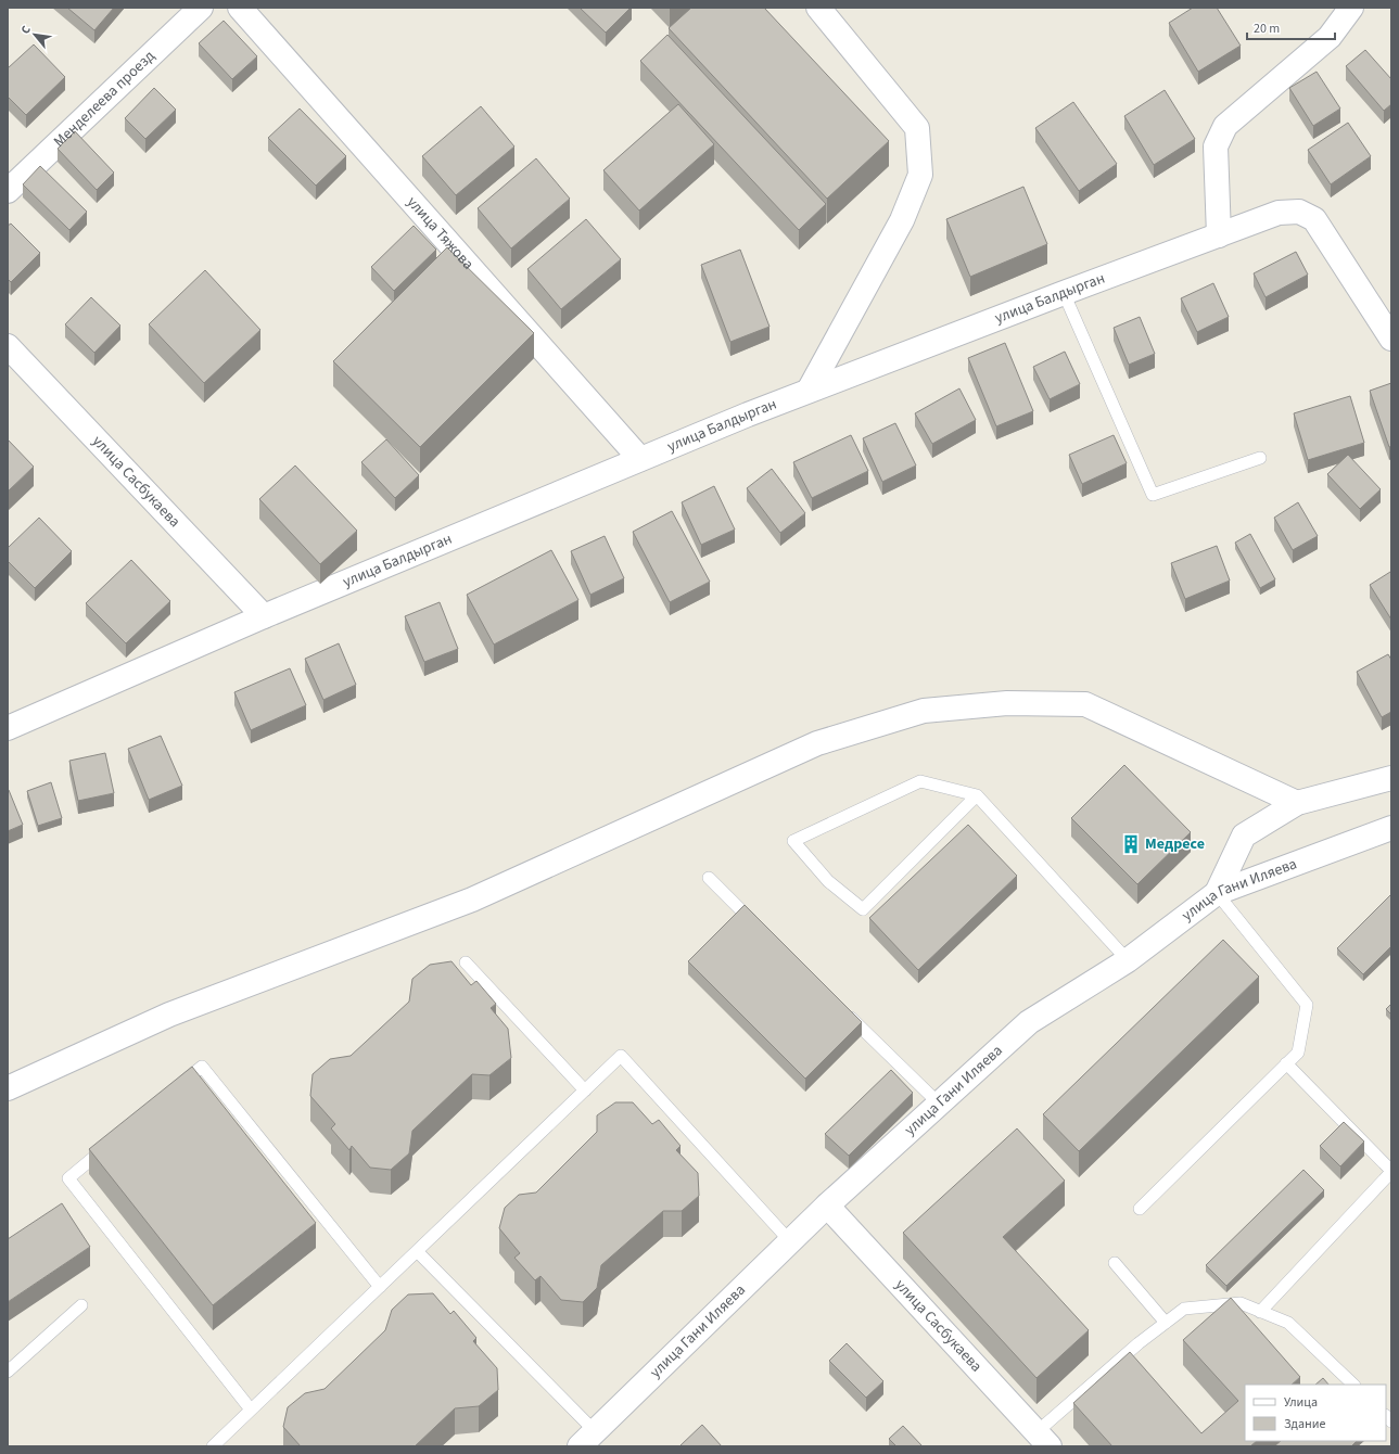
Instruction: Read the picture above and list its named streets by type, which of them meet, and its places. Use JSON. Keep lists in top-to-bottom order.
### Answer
{
  "streets": {
    "street": [
      "Менделеева проезд",
      "улица Тяжова",
      "улица Балдырган",
      "улица Сасбукаева",
      "улица Гани Иляева"
    ]
  },
  "crossings": [
    ["улица Тяжова", "улица Балдырган"],
    ["улица Балдырган", "улица Сасбукаева"],
    ["улица Сасбукаева", "улица Гани Иляева"]
  ],
  "places": {
    "building": ["Медресе"]
  },
  "legend": ["Улица", "Здание"],
  "scale_bar": "20 m",
  "north": "top left"
}
